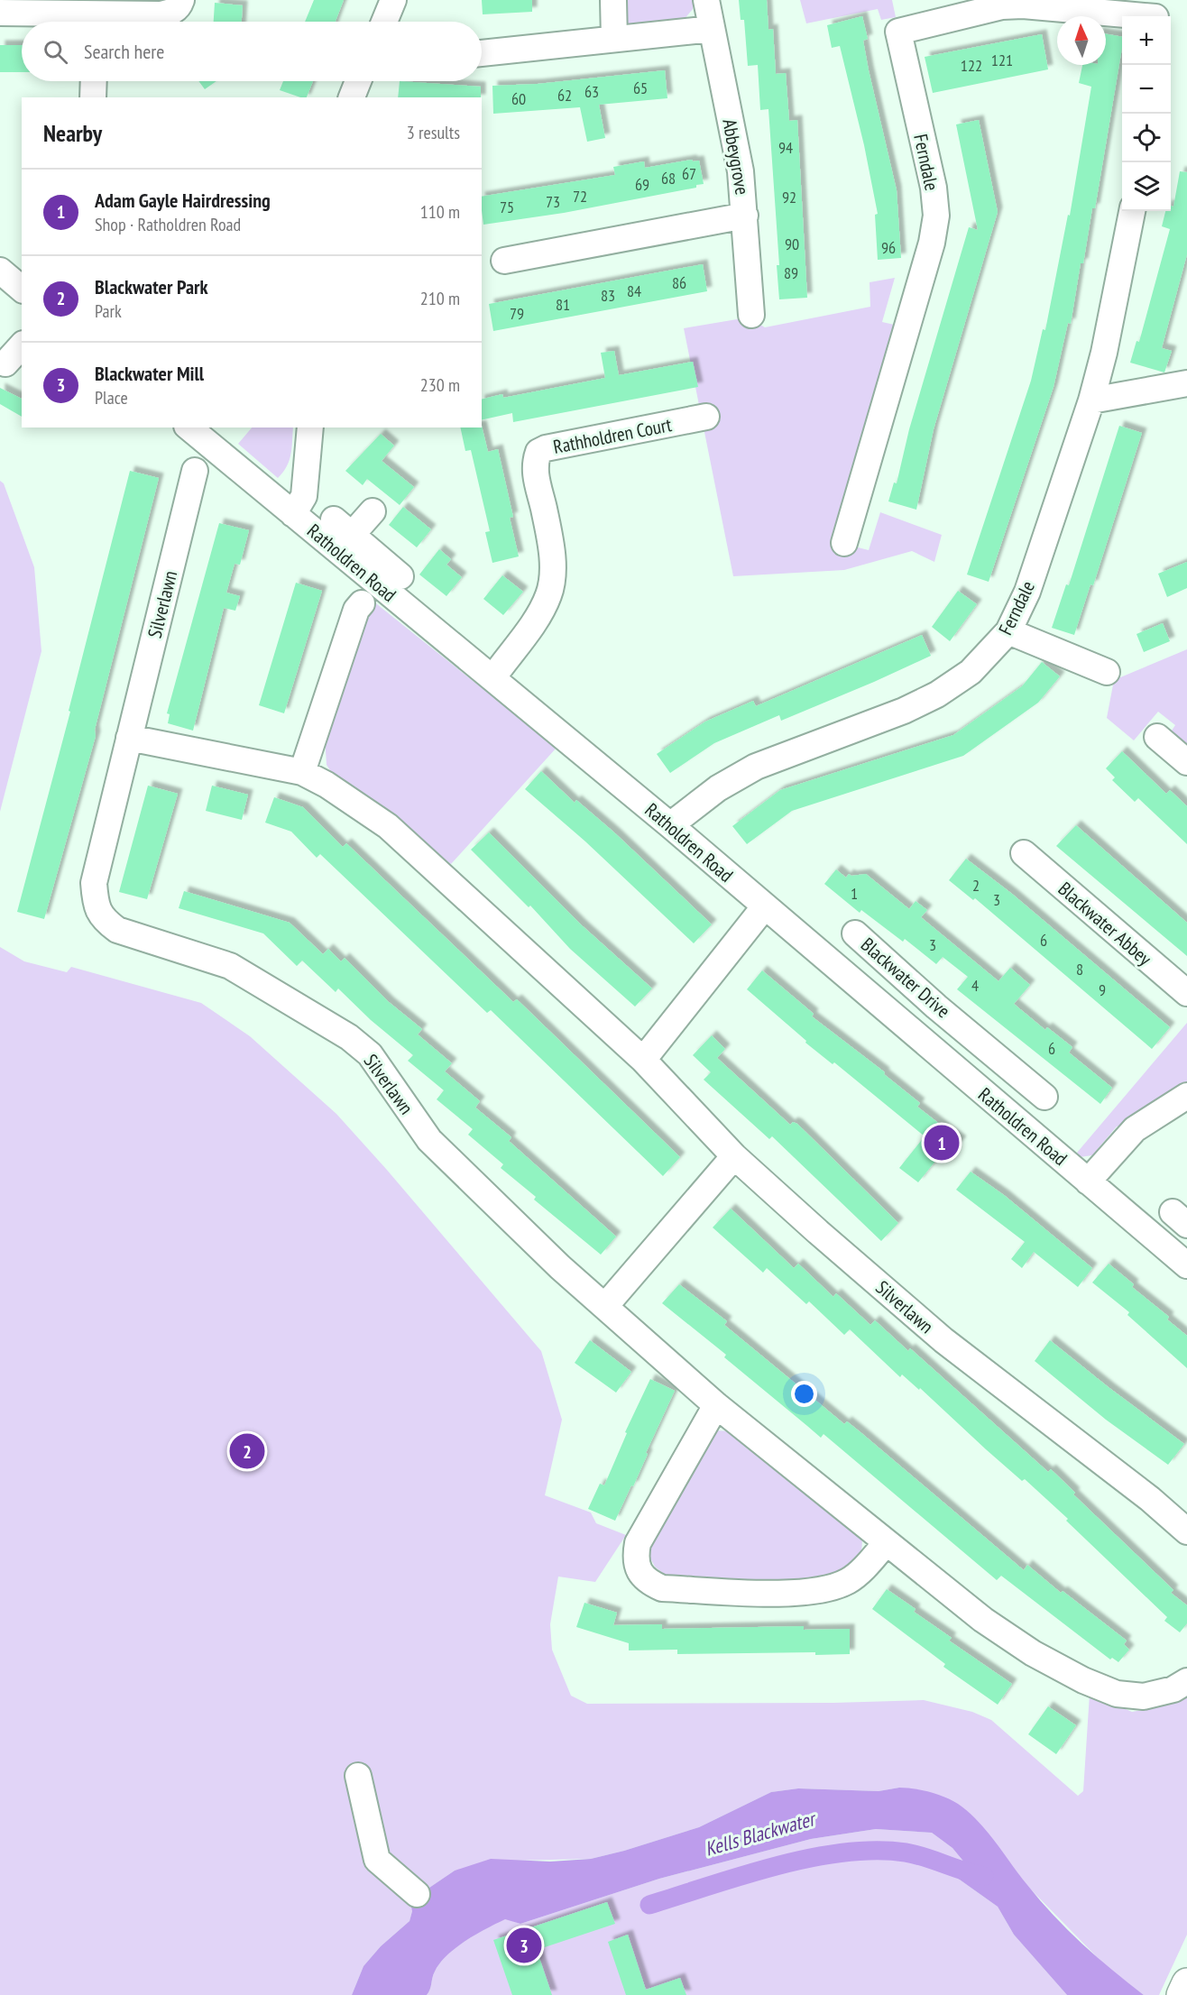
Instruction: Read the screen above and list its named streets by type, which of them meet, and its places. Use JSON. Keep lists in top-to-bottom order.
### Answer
{
  "streets": {
    "street": [
      "Abbeygrove",
      "Ferndale",
      "Rathholdren Court",
      "Ratholdren Road",
      "Silverlawn",
      "Blackwater Abbey",
      "Blackwater Drive"
    ]
  },
  "crossings": [
    ["Ferndale", "Ratholdren Road"],
    ["Rathholdren Court", "Ratholdren Road"],
    ["Ratholdren Road", "Blackwater Drive"]
  ],
  "water": ["Kells Blackwater"],
  "house_numbers": [
    "121",
    "122",
    "65",
    "63",
    "62",
    "60",
    "94",
    "67",
    "68",
    "69",
    "72",
    "92",
    "73",
    "75",
    "90",
    "96",
    "89",
    "86",
    "84",
    "83",
    "81",
    "79",
    "2",
    "1",
    "3",
    "6",
    "3",
    "8",
    "4",
    "9",
    "6"
  ],
  "north": "top",
  "page": {
    "map_buttons": ["+", "−"],
    "search": "Search here",
    "heading": ["Nearby", "3 results"],
    "list": [
      {
        "mark": "1",
        "name": "Adam Gayle Hairdressing",
        "note": "Shop · Ratholdren Road",
        "value": "110 m"
      },
      {
        "mark": "2",
        "name": "Blackwater Park",
        "note": "Park",
        "value": "210 m"
      },
      {
        "mark": "3",
        "name": "Blackwater Mill",
        "note": "Place",
        "value": "230 m"
      }
    ],
    "pins": ["1", "2", "3"]
  }
}
